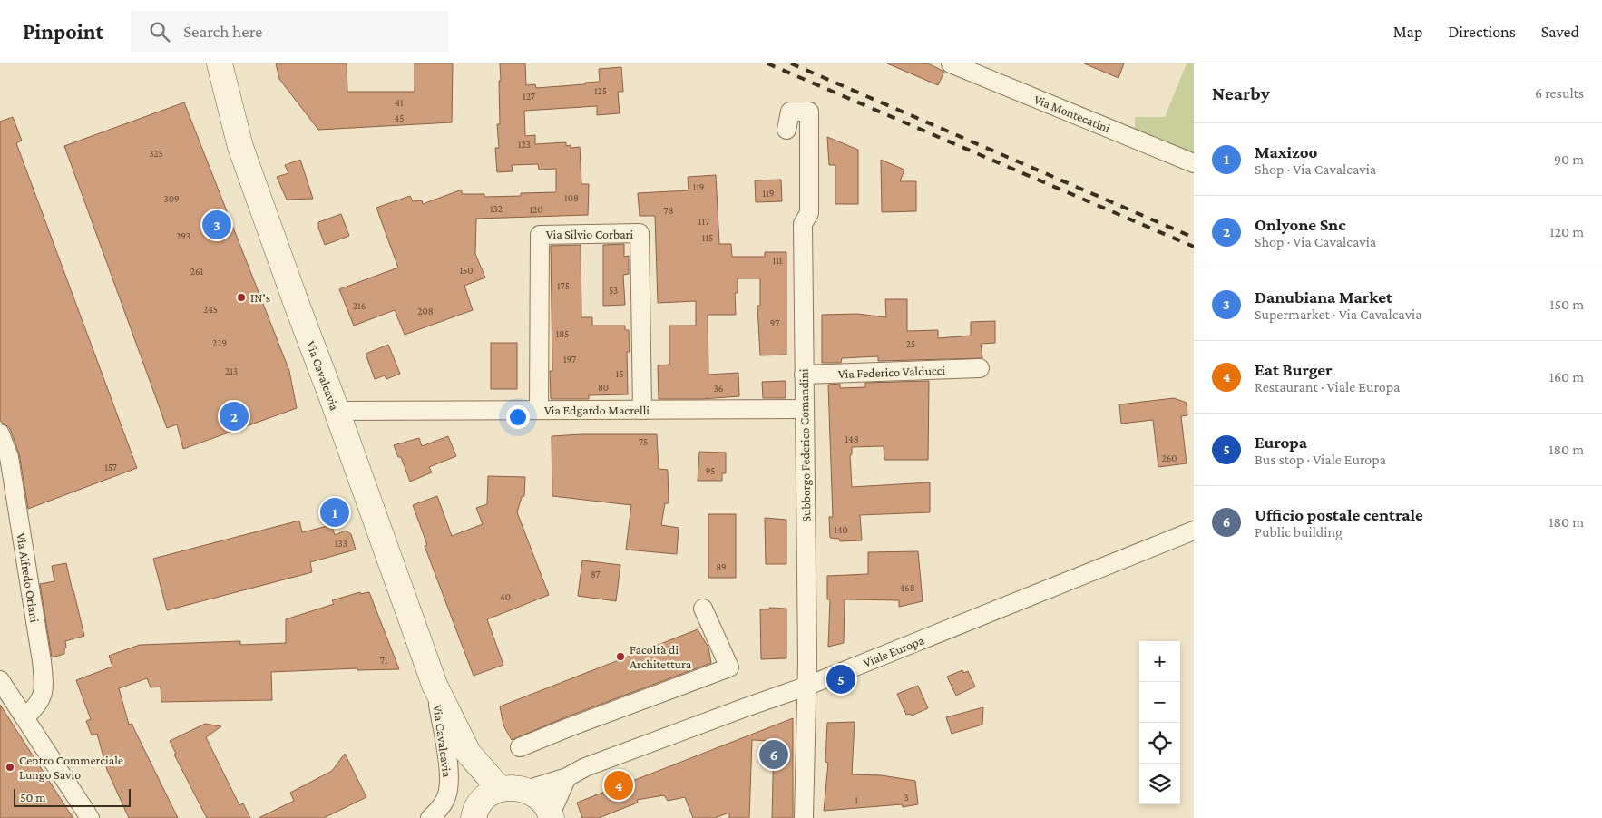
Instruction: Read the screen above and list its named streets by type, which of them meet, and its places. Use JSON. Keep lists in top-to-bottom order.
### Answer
{
  "streets": {
    "main road": ["Via Cavalcavia"],
    "street": [
      "Via Montecatini",
      "Via Silvio Corbari",
      "Via Federico Valducci",
      "Via Edgardo Macrelli",
      "Subborgo Federico Comandini",
      "Via Alfredo Oriani",
      "Viale Europa"
    ]
  },
  "crossings": [
    ["Via Silvio Corbari", "Via Edgardo Macrelli"],
    ["Via Federico Valducci", "Subborgo Federico Comandini"],
    ["Via Cavalcavia", "Via Edgardo Macrelli"],
    ["Via Edgardo Macrelli", "Subborgo Federico Comandini"],
    ["Subborgo Federico Comandini", "Viale Europa"]
  ],
  "places": ["IN's", "Facoltà di Architettura", "Centro Commerciale Lungo Savio"],
  "house_numbers": [
    "125",
    "127",
    "41",
    "45",
    "123",
    "325",
    "119",
    "119",
    "108",
    "309",
    "132",
    "120",
    "78",
    "117",
    "293",
    "115",
    "111",
    "150",
    "261",
    "175",
    "53",
    "216",
    "245",
    "208",
    "97",
    "185",
    "229",
    "25",
    "197",
    "213",
    "15",
    "80",
    "36",
    "148",
    "75",
    "260",
    "157",
    "95",
    "140",
    "133",
    "89",
    "87",
    "468",
    "40",
    "71",
    "3",
    "1"
  ],
  "scale_bar": "50 m",
  "page": {
    "header": "Pinpoint",
    "search": "Search here",
    "nav": ["Map", "Directions", "Saved"],
    "heading": ["Nearby", "6 results"],
    "list": [
      {
        "mark": "1",
        "name": "Maxizoo",
        "note": "Shop · Via Cavalcavia",
        "value": "90 m"
      },
      {
        "mark": "2",
        "name": "Onlyone Snc",
        "note": "Shop · Via Cavalcavia",
        "value": "120 m"
      },
      {
        "mark": "3",
        "name": "Danubiana Market",
        "note": "Supermarket · Via Cavalcavia",
        "value": "150 m"
      },
      {
        "mark": "4",
        "name": "Eat Burger",
        "note": "Restaurant · Viale Europa",
        "value": "160 m"
      },
      {
        "mark": "5",
        "name": "Europa",
        "note": "Bus stop · Viale Europa",
        "value": "180 m"
      },
      {
        "mark": "6",
        "name": "Ufficio postale centrale",
        "note": "Public building",
        "value": "180 m"
      }
    ],
    "pins": [
      "3",
      "2",
      "1",
      "5",
      "6",
      "4"
    ],
    "map_buttons": ["+", "−"],
    "scale": "50 m"
  }
}
